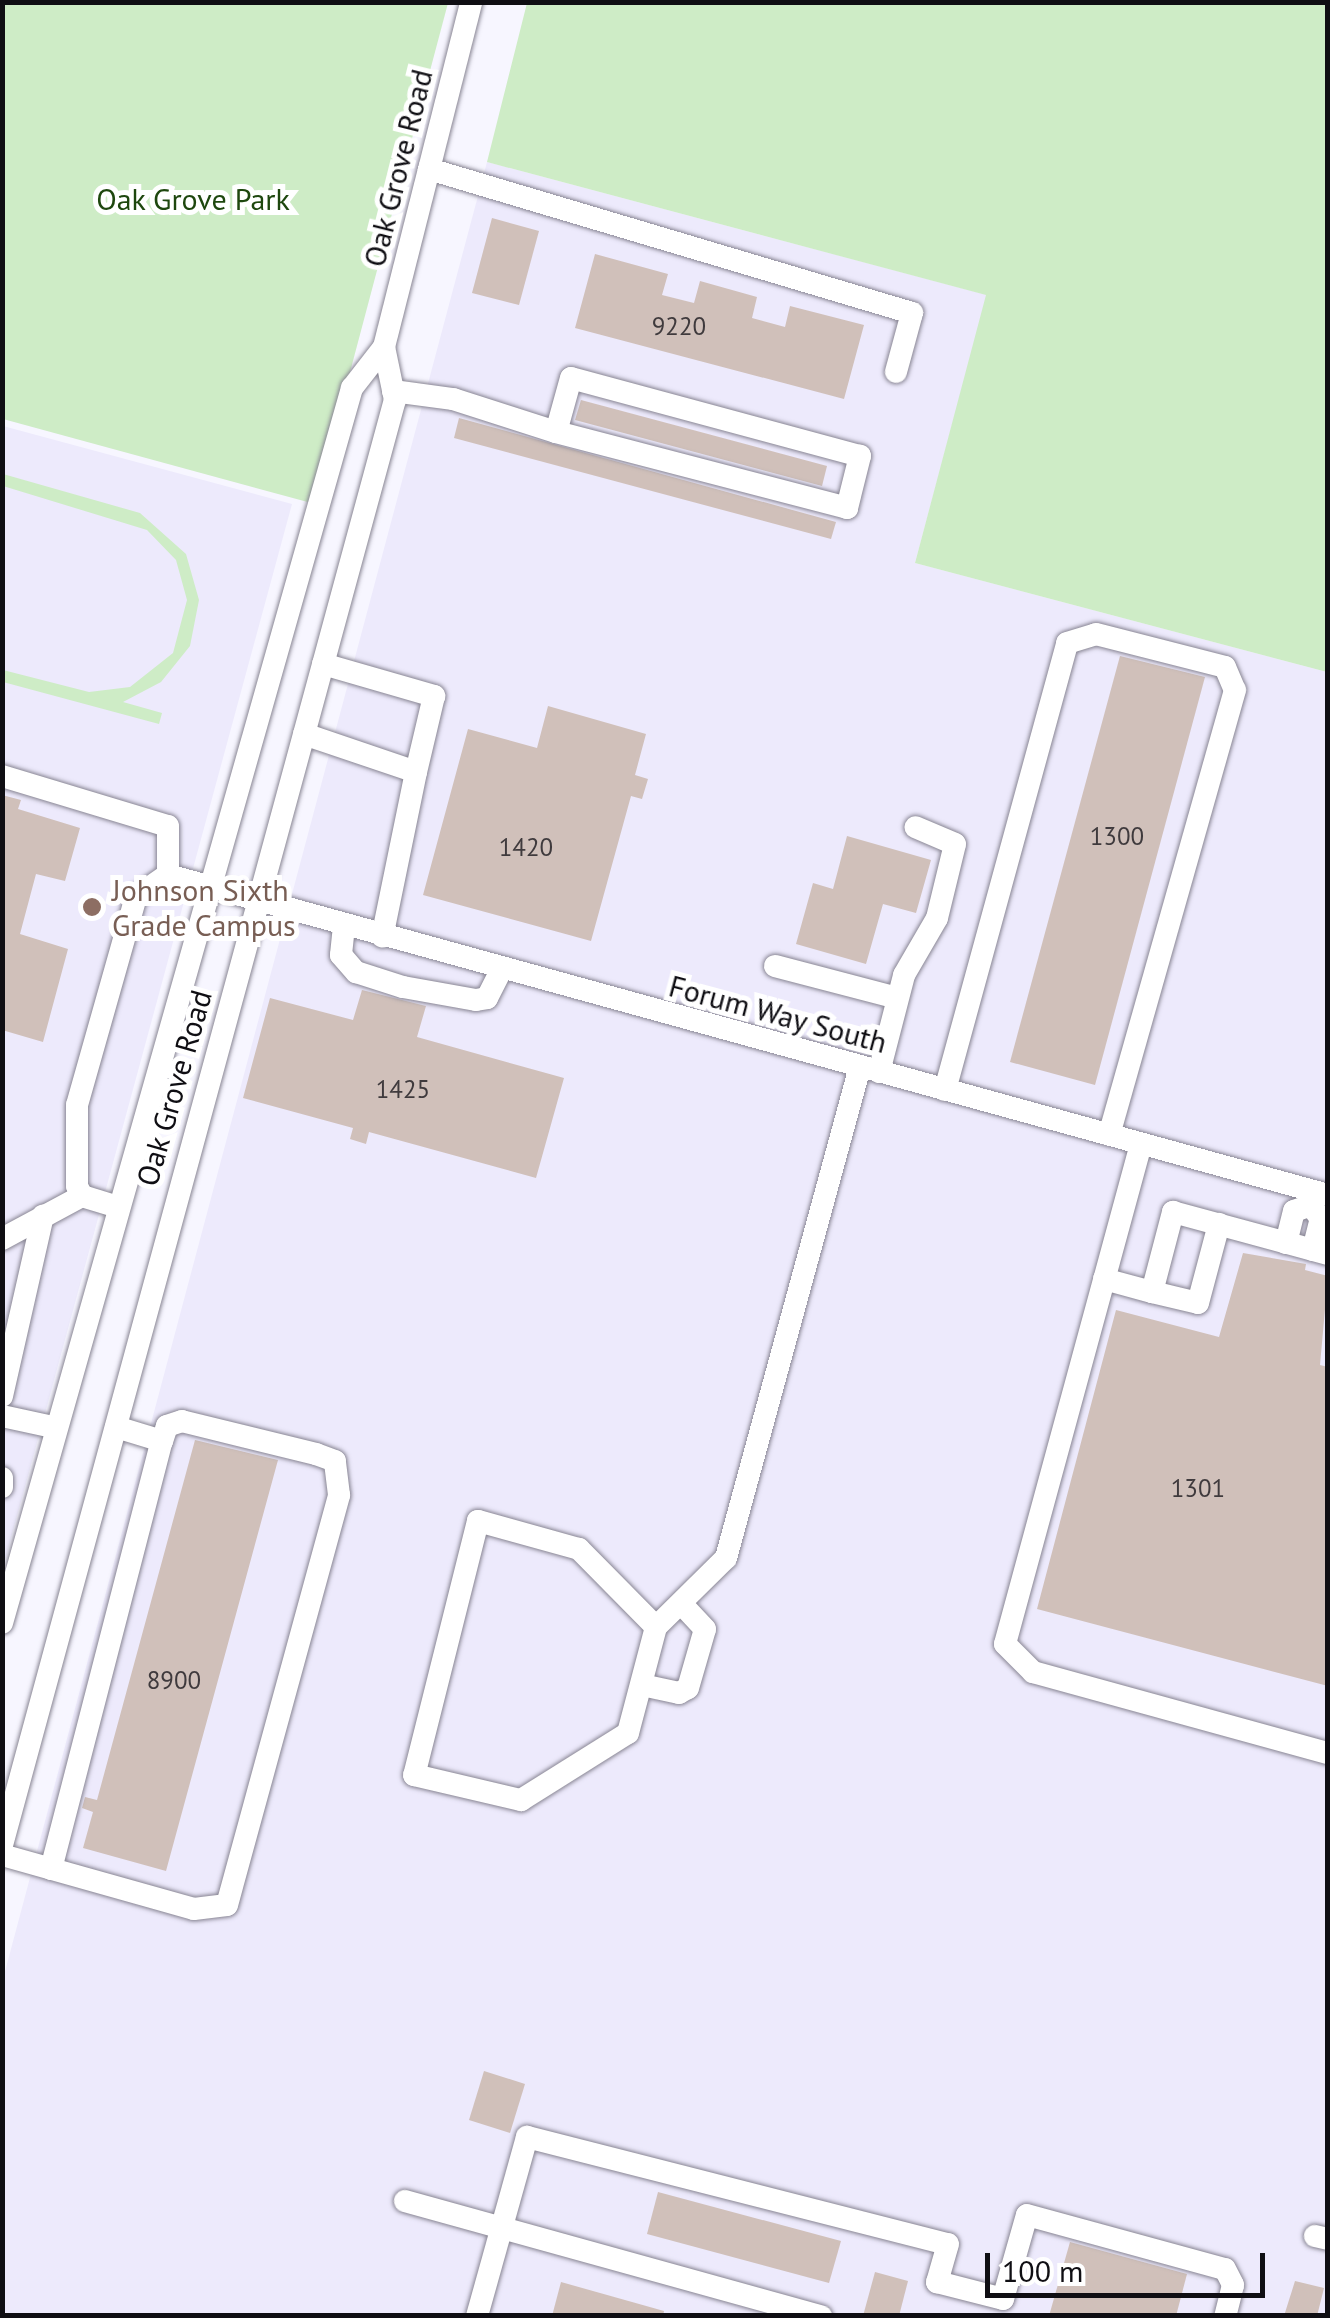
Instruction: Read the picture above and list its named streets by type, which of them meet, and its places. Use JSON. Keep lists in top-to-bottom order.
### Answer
{
  "streets": {
    "street": ["Oak Grove Road", "Forum Way South"]
  },
  "crossings": [
    ["Oak Grove Road", "Forum Way South"]
  ],
  "parks": ["Oak Grove Park"],
  "places": ["Johnson Sixth Grade Campus"],
  "house_numbers": [
    "9220",
    "1300",
    "1420",
    "1425",
    "1301",
    "8900"
  ],
  "scale_bar": "100 m"
}
